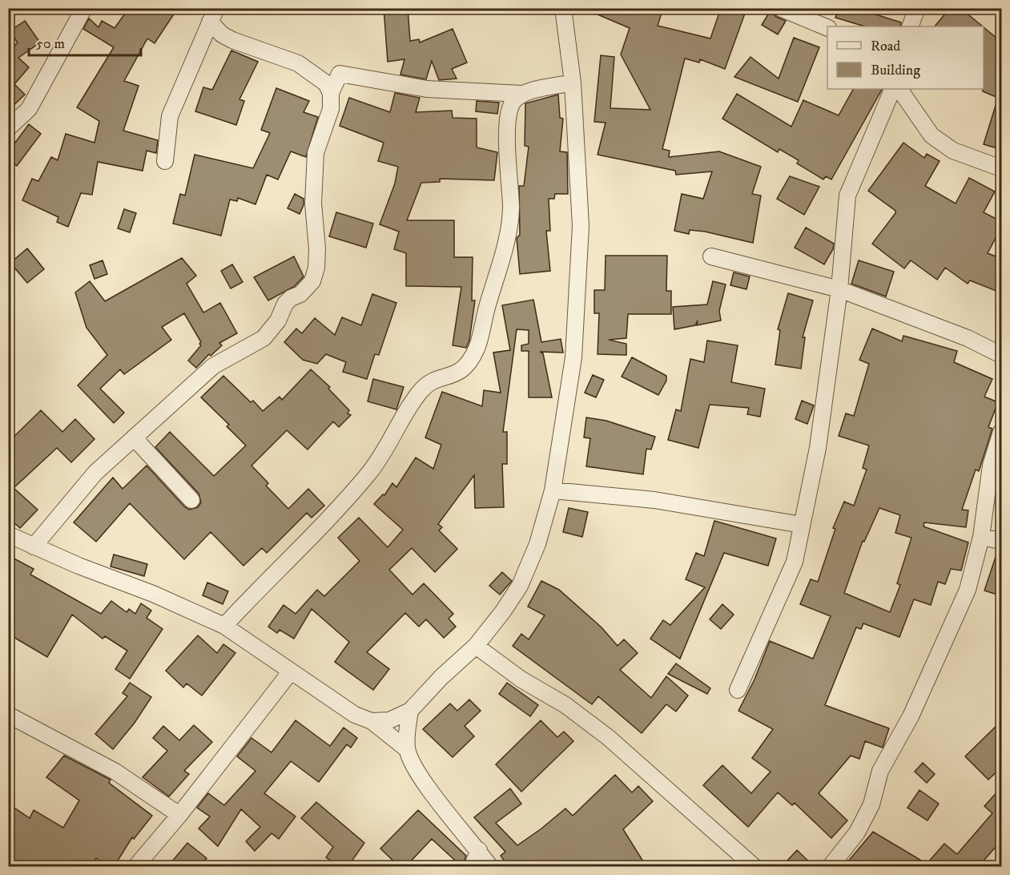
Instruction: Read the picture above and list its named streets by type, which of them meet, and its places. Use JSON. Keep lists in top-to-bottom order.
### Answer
{
  "legend": ["Road", "Building"],
  "scale_bar": "50 m"
}
